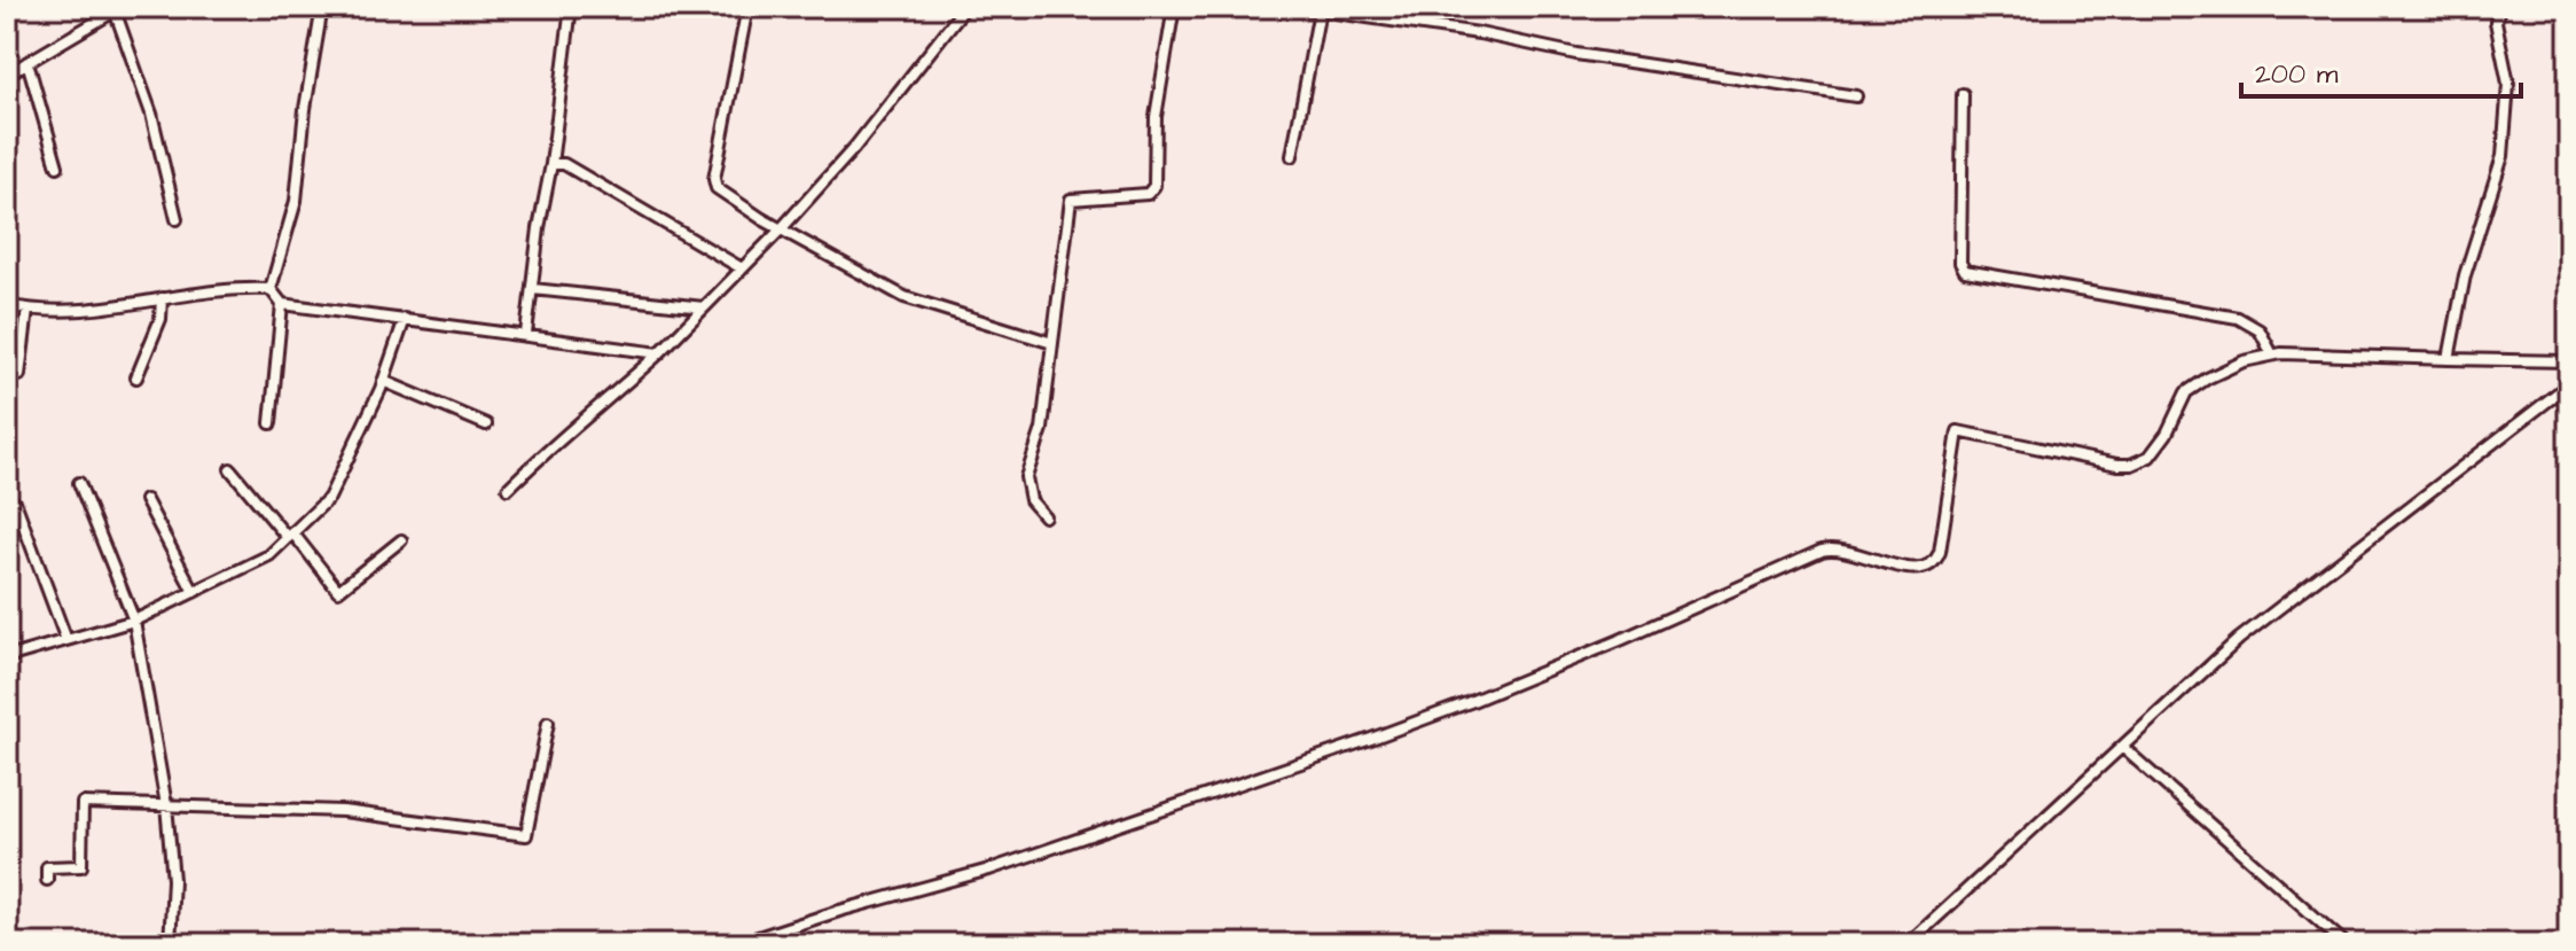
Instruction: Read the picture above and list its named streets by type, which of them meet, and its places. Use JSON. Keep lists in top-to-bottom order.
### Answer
{
  "scale_bar": "200 m"
}
